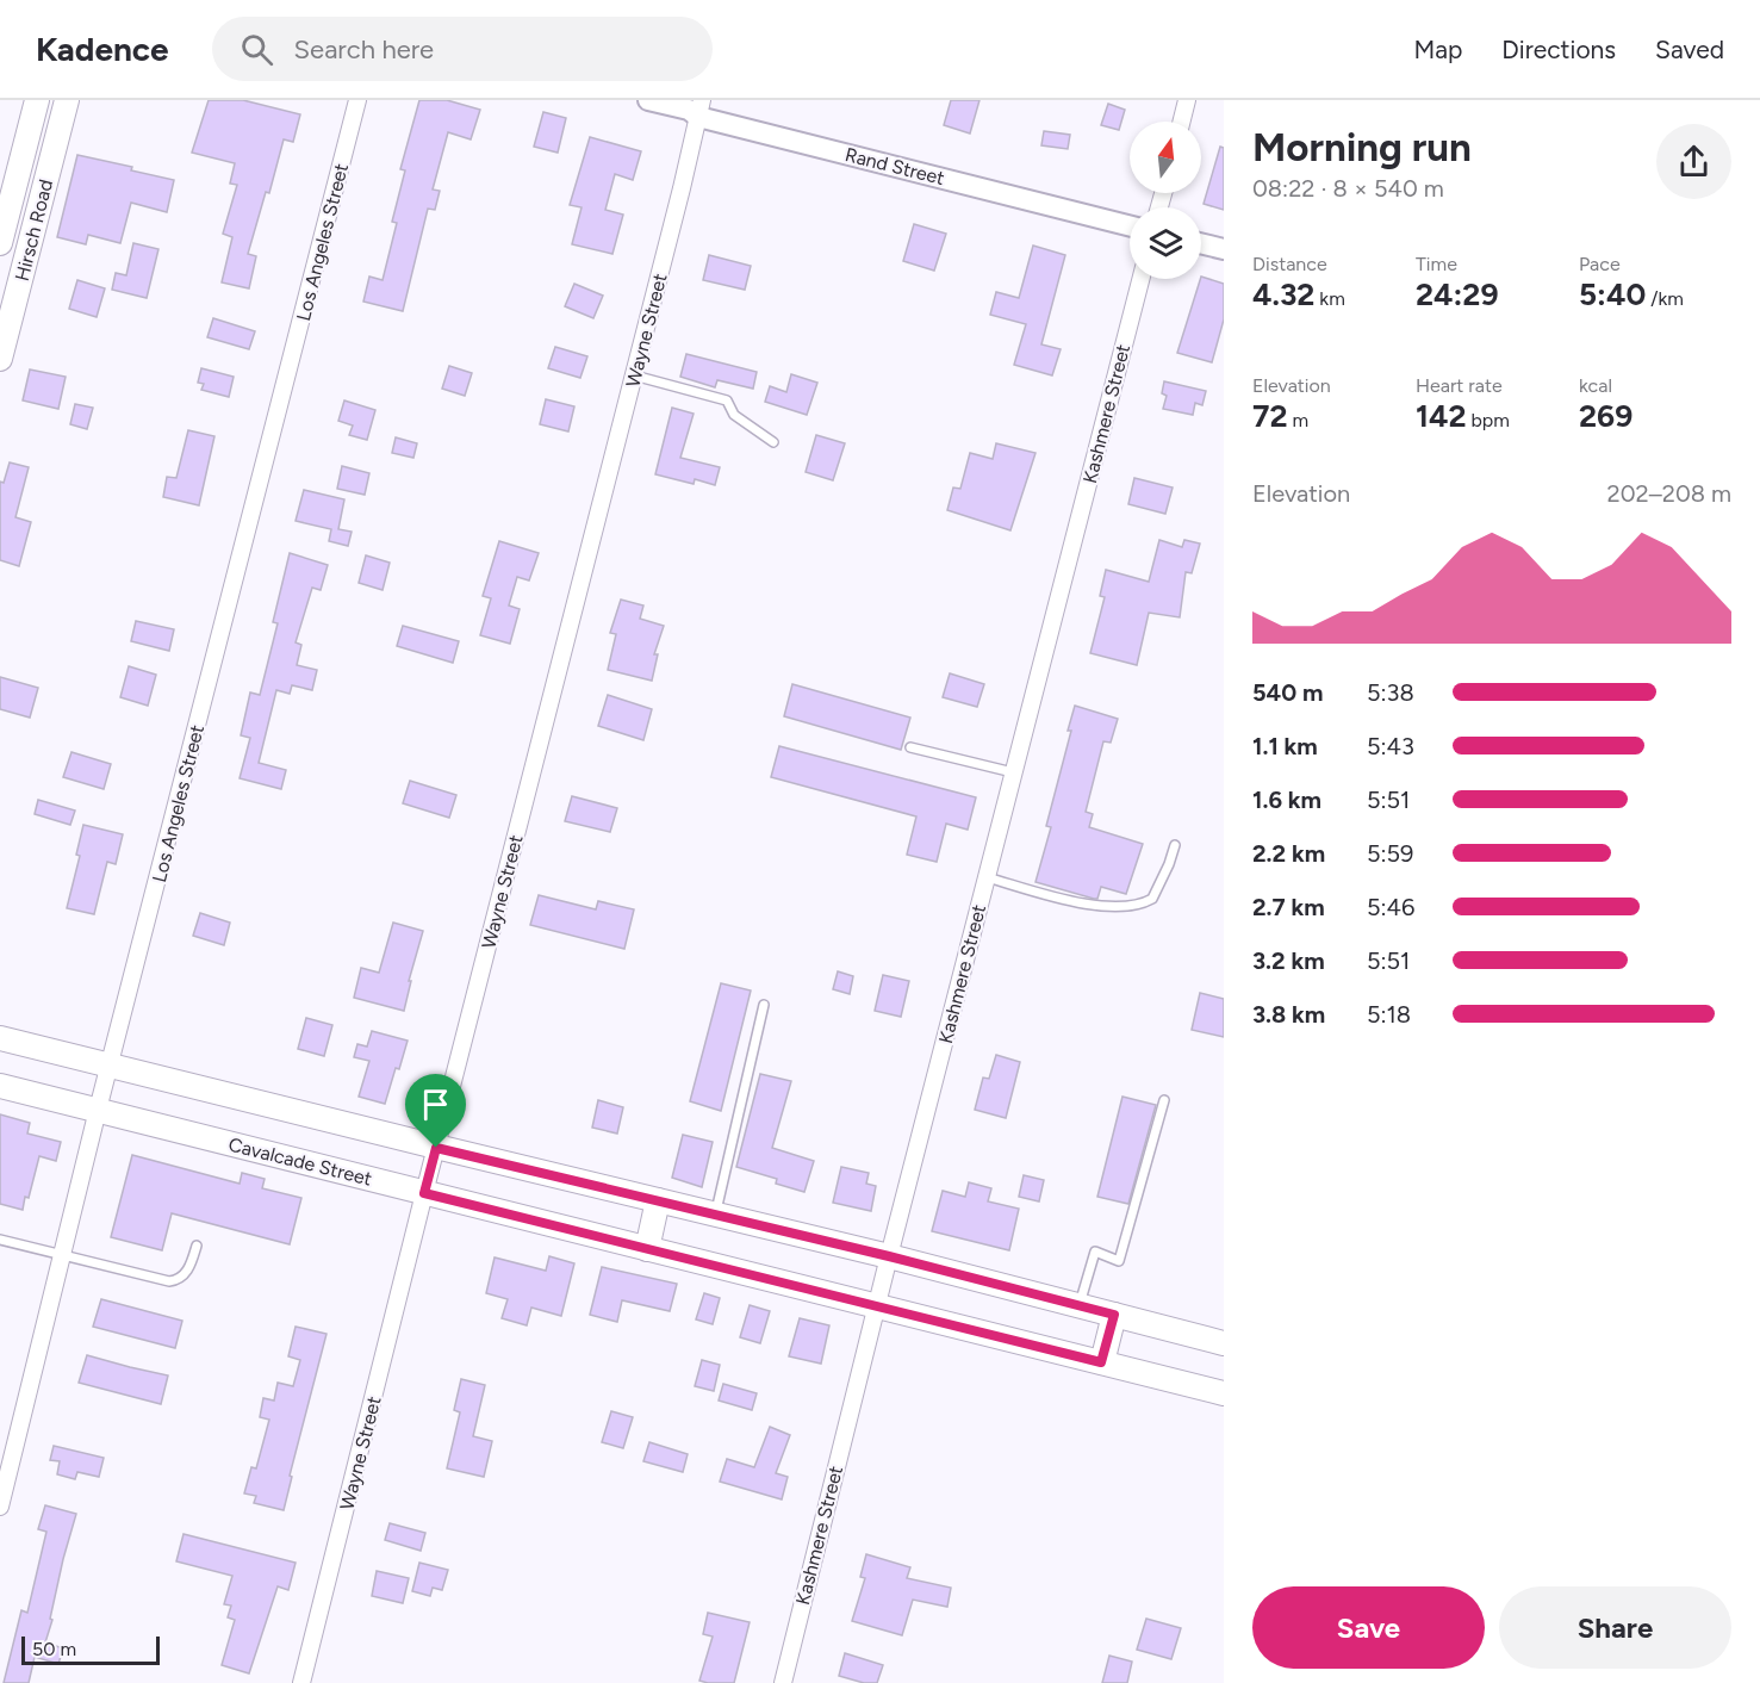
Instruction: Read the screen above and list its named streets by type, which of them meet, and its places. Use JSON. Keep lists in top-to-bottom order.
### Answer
{
  "streets": {
    "main road": ["Hirsch Road", "Cavalcade Street"],
    "street": [
      "Rand Street",
      "Los Angeles Street",
      "Wayne Street",
      "Kashmere Street"
    ]
  },
  "crossings": [
    ["Rand Street", "Wayne Street"],
    ["Los Angeles Street", "Cavalcade Street"],
    ["Wayne Street", "Cavalcade Street"],
    ["Kashmere Street", "Cavalcade Street"]
  ],
  "scale_bar": "50 m",
  "north": "top",
  "page": {
    "header": "Kadence",
    "search": "Search here",
    "nav": ["Map", "Directions", "Saved"],
    "heading": ["Morning run", "08:22 · 8 × 540 m"],
    "stats": [
      ["Distance", "4.32 km"],
      ["Time", "24:29"],
      ["Pace", "5:40 /km"],
      ["Elevation", "72 m"],
      ["Heart rate", "142 bpm"],
      ["kcal", "269"]
    ],
    "chart": ["Elevation", "202–208 m"],
    "list": [
      {
        "name": "540 m",
        "note": "5:38"
      },
      {
        "name": "1.1 km",
        "note": "5:43"
      },
      {
        "name": "1.6 km",
        "note": "5:51"
      },
      {
        "name": "2.2 km",
        "note": "5:59"
      },
      {
        "name": "2.7 km",
        "note": "5:46"
      },
      {
        "name": "3.2 km",
        "note": "5:51"
      },
      {
        "name": "3.8 km",
        "note": "5:18"
      }
    ],
    "buttons": ["Save", "Share"],
    "scale": "50 m"
  }
}
